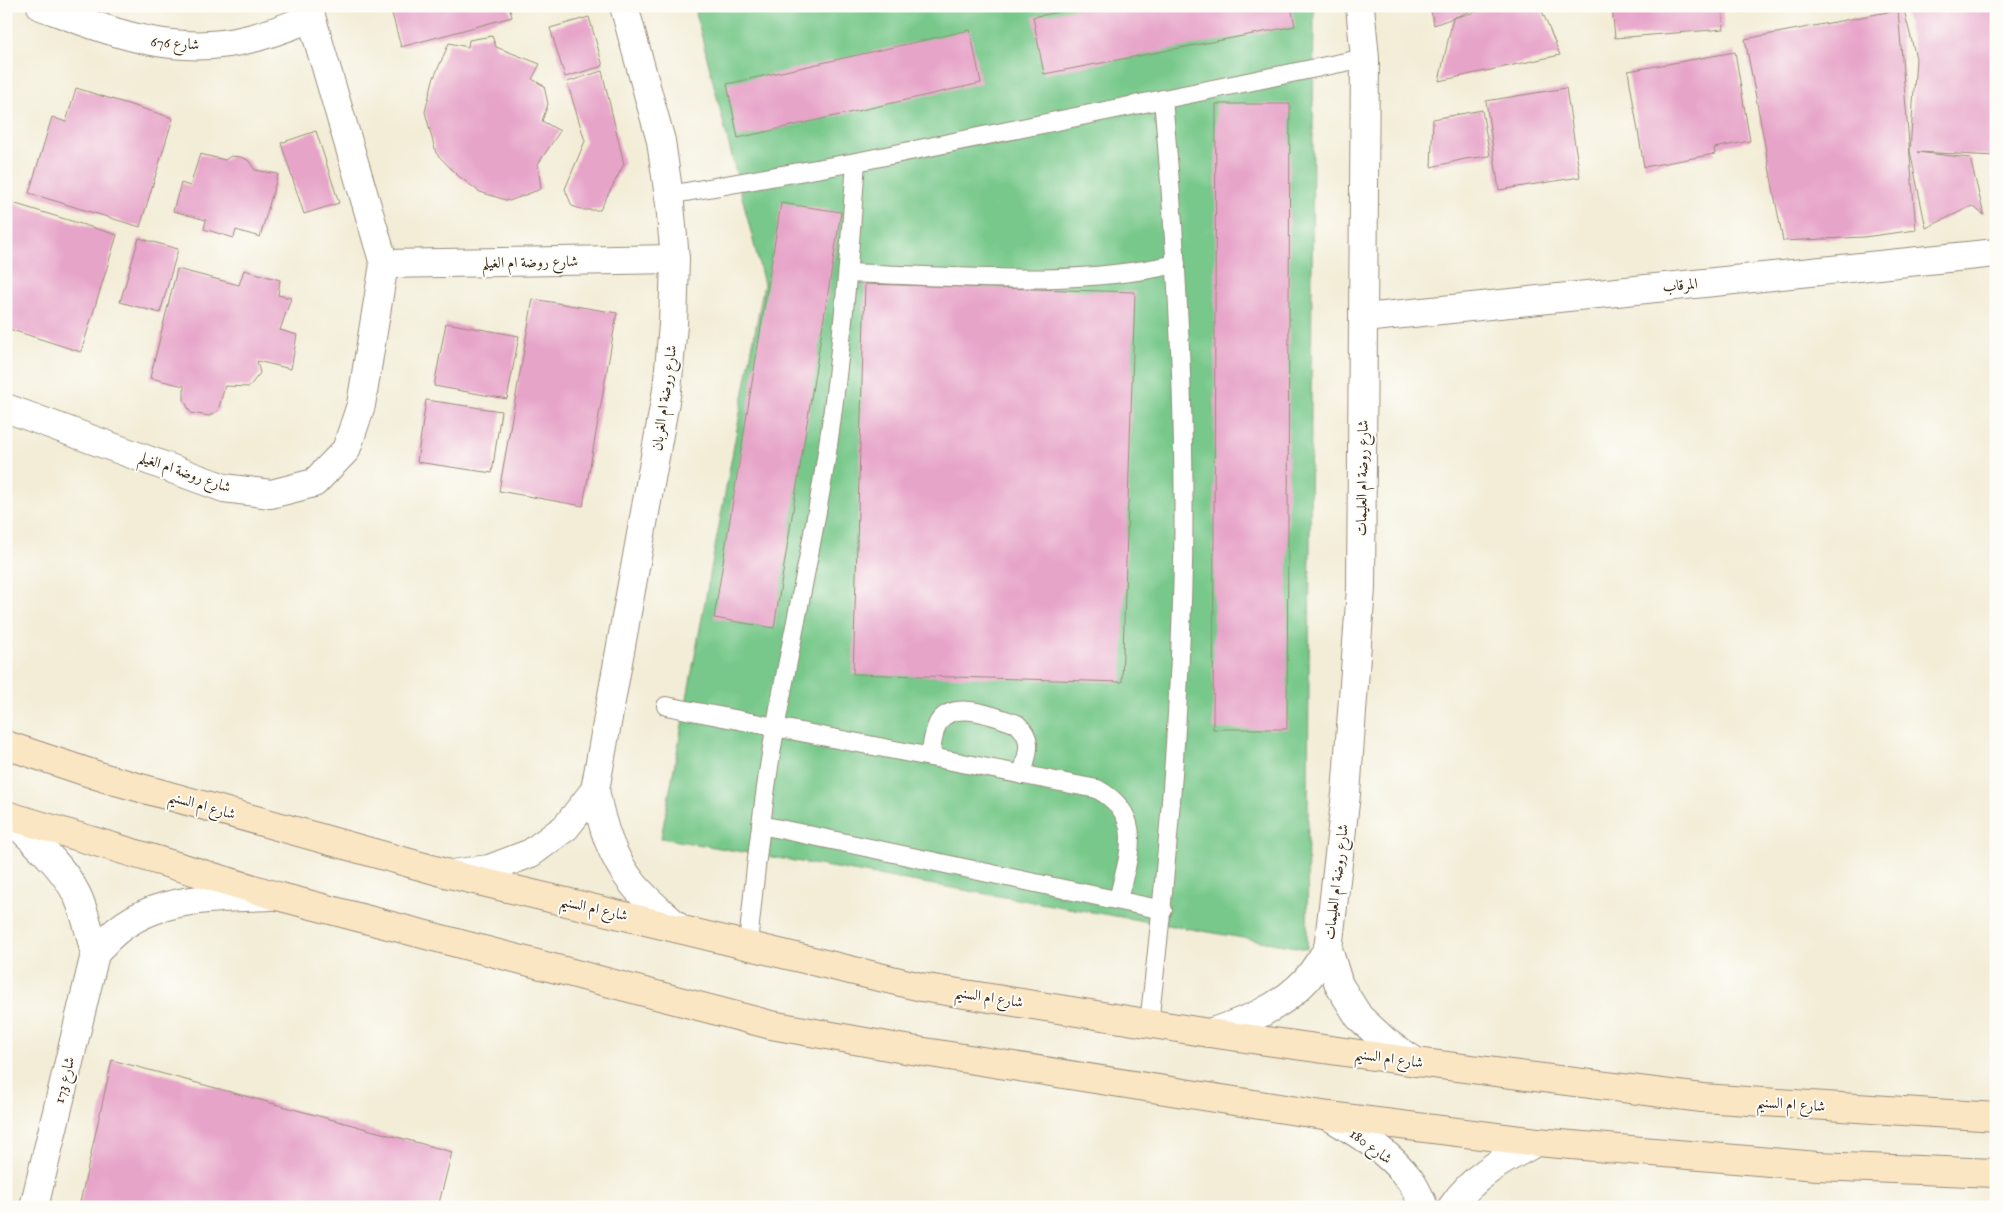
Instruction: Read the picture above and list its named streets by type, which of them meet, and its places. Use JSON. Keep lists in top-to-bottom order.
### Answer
{
  "streets": {
    "main road": ["شارع ام السنيم"],
    "street": [
      "شارع 676",
      "شارع روضة ام الغيلم",
      "المرقاب",
      "شارع روضة ام الغربان",
      "شارع روضة ام العليمات",
      "شارع 173",
      "شارع 180"
    ]
  },
  "crossings": [
    ["شارع 676", "شارع روضة ام الغيلم"],
    ["شارع روضة ام الغيلم", "شارع روضة ام الغربان"],
    ["المرقاب", "شارع روضة ام العليمات"],
    ["شارع روضة ام الغربان", "شارع ام السنيم"],
    ["شارع روضة ام العليمات", "شارع ام السنيم"]
  ]
}
